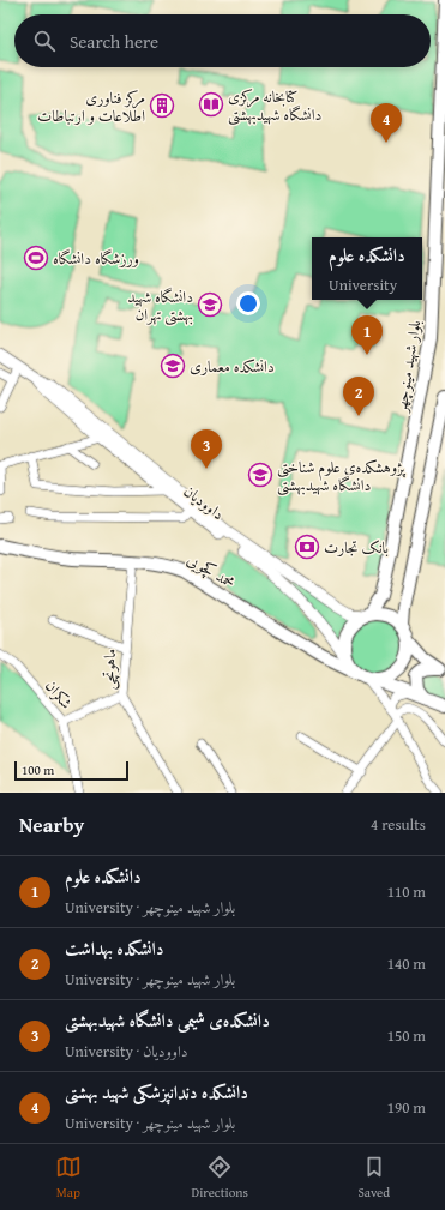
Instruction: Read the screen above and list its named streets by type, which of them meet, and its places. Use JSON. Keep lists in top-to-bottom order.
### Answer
{
  "streets": {
    "main road": ["بلوار شهید مینوچهر", "محمد کچویی"],
    "street": ["داوودیان", "ماهوتچی", "شکران"]
  },
  "crossings": [
    ["بلوار شهید مینوچهر", "داوودیان"],
    ["بلوار شهید مینوچهر", "محمد کچویی"],
    ["داوودیان", "محمد کچویی"],
    ["محمد کچویی", "ماهوتچی"]
  ],
  "places": {
    "library": ["کتابخانه مرکزی دانشگاه شهیدبهشتی"],
    "building": ["مرکز فناوری اطلاعات و ارتباطات"],
    "sports": ["ورزشگاه دانشگاه"],
    "school or university": ["دانشگاه شهید بهشتی تهران", "دانشکده معماری", "پژوهشکده‌ی علوم شناختی دانشگاه شهیدبهشتی"],
    "bank": ["بانک تجارت"]
  },
  "scale_bar": "100 m",
  "page": {
    "search": "Search here",
    "pins": [
      "4",
      "1",
      "2",
      "3"
    ],
    "popup": ["دانشکده علوم", "University"],
    "scale": "100 m",
    "heading": ["Nearby", "4 results"],
    "list": [
      {
        "mark": "1",
        "name": "دانشکده علوم",
        "note": "University · بلوار شهید مینوچهر",
        "value": "110 m"
      },
      {
        "mark": "2",
        "name": "دانشکده بهداشت",
        "note": "University · بلوار شهید مینوچهر",
        "value": "140 m"
      },
      {
        "mark": "3",
        "name": "دانشکده‌ی شیمی دانشگاه شهیدبهشتی",
        "note": "University · داوودیان",
        "value": "150 m"
      },
      {
        "mark": "4",
        "name": "دانشکده دندانپزشکی شهید بهشتی",
        "note": "University · بلوار شهید مینوچهر",
        "value": "190 m"
      }
    ],
    "nav": ["Map", "Directions", "Saved"]
  }
}
